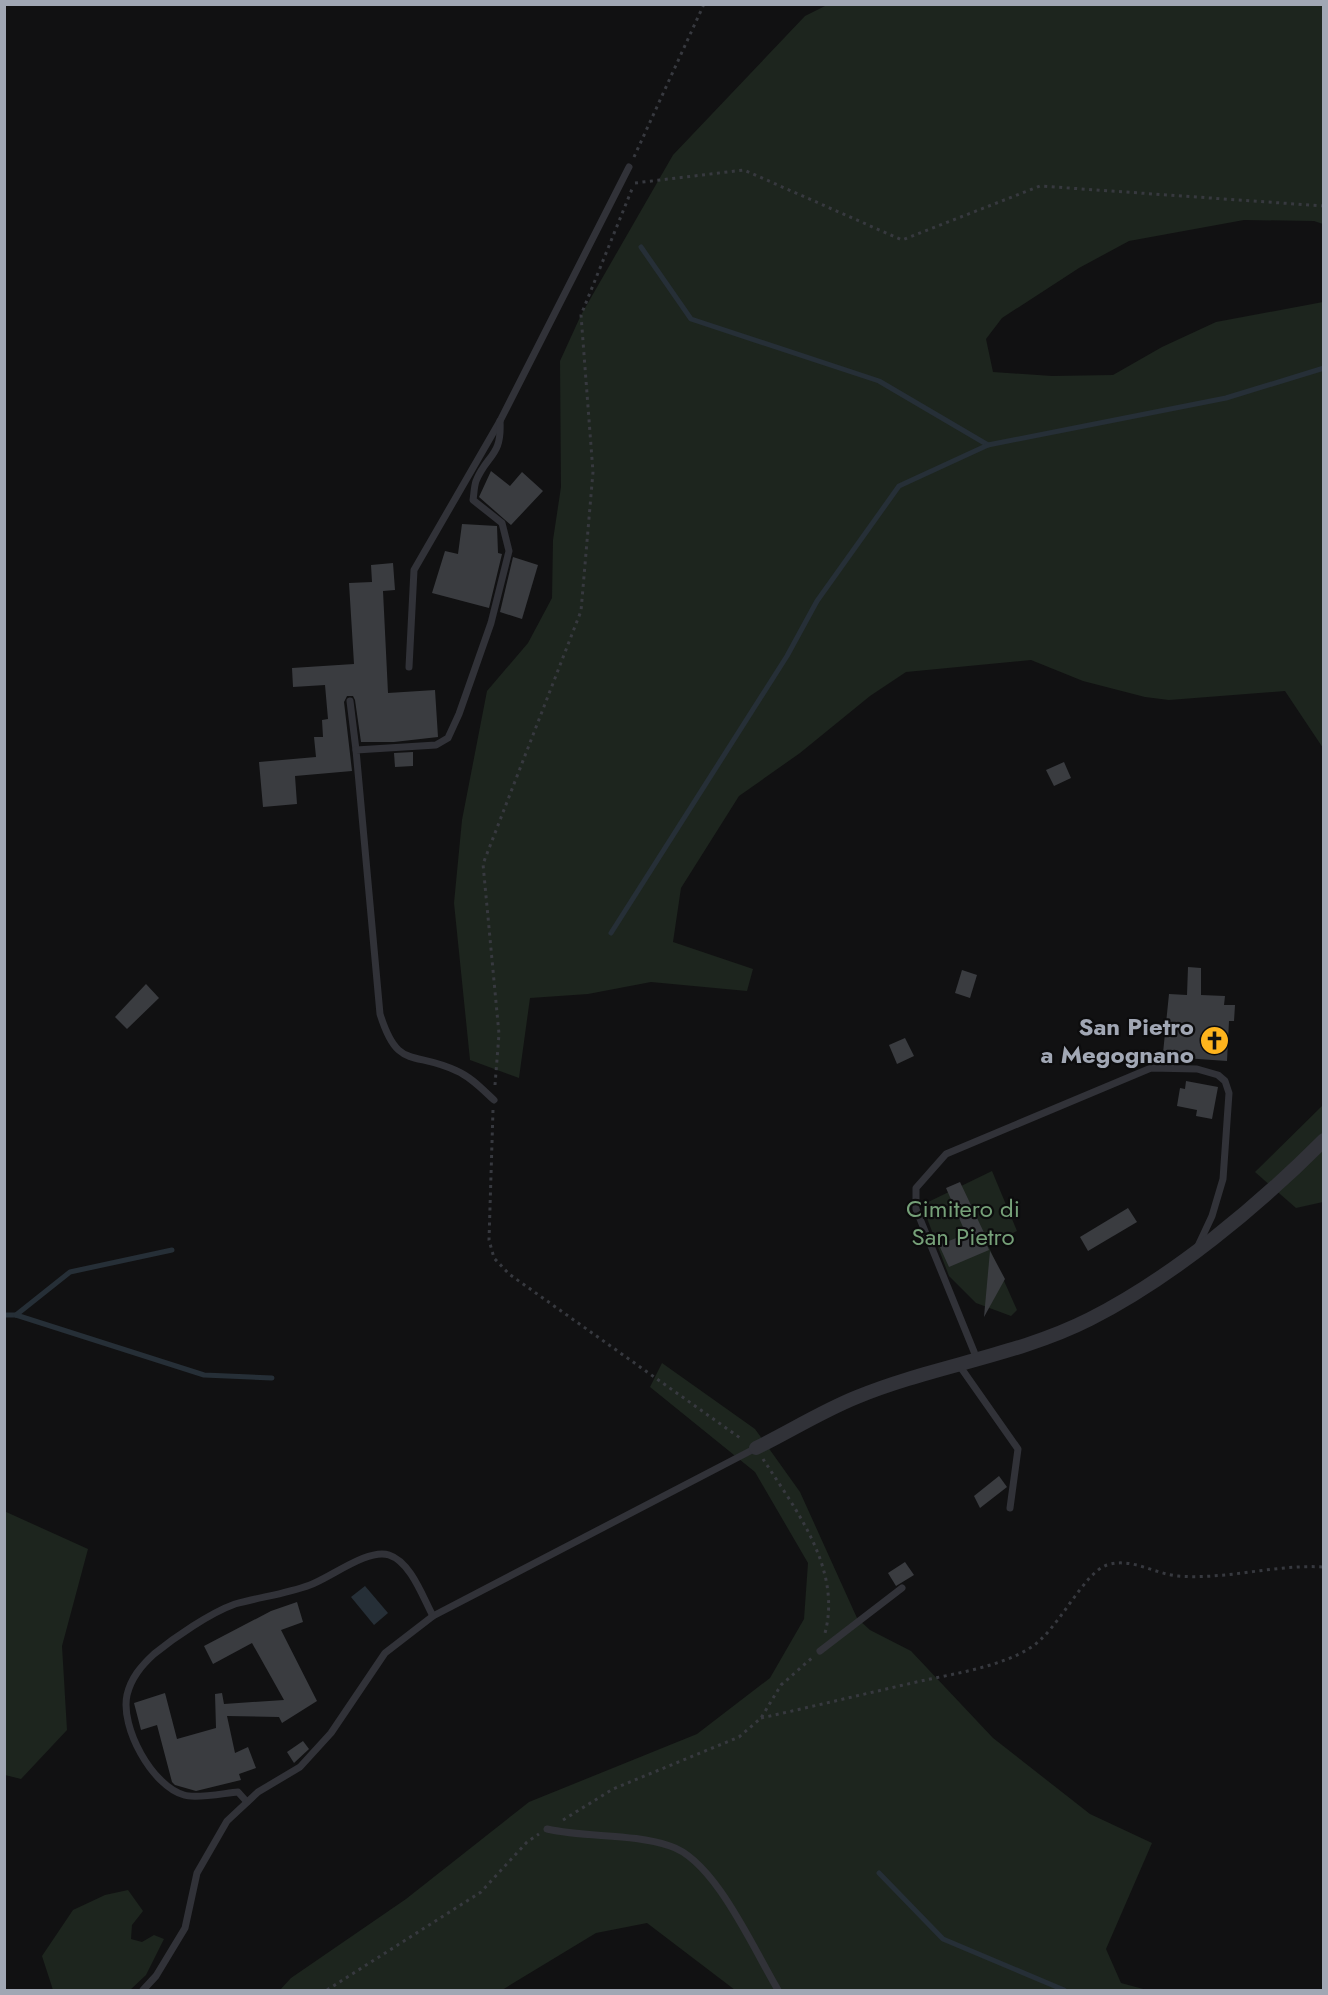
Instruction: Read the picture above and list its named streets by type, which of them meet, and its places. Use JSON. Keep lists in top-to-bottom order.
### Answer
{
  "parks": ["Cimitero di San Pietro"],
  "places": {
    "church": ["San Pietro a Megognano"]
  }
}
